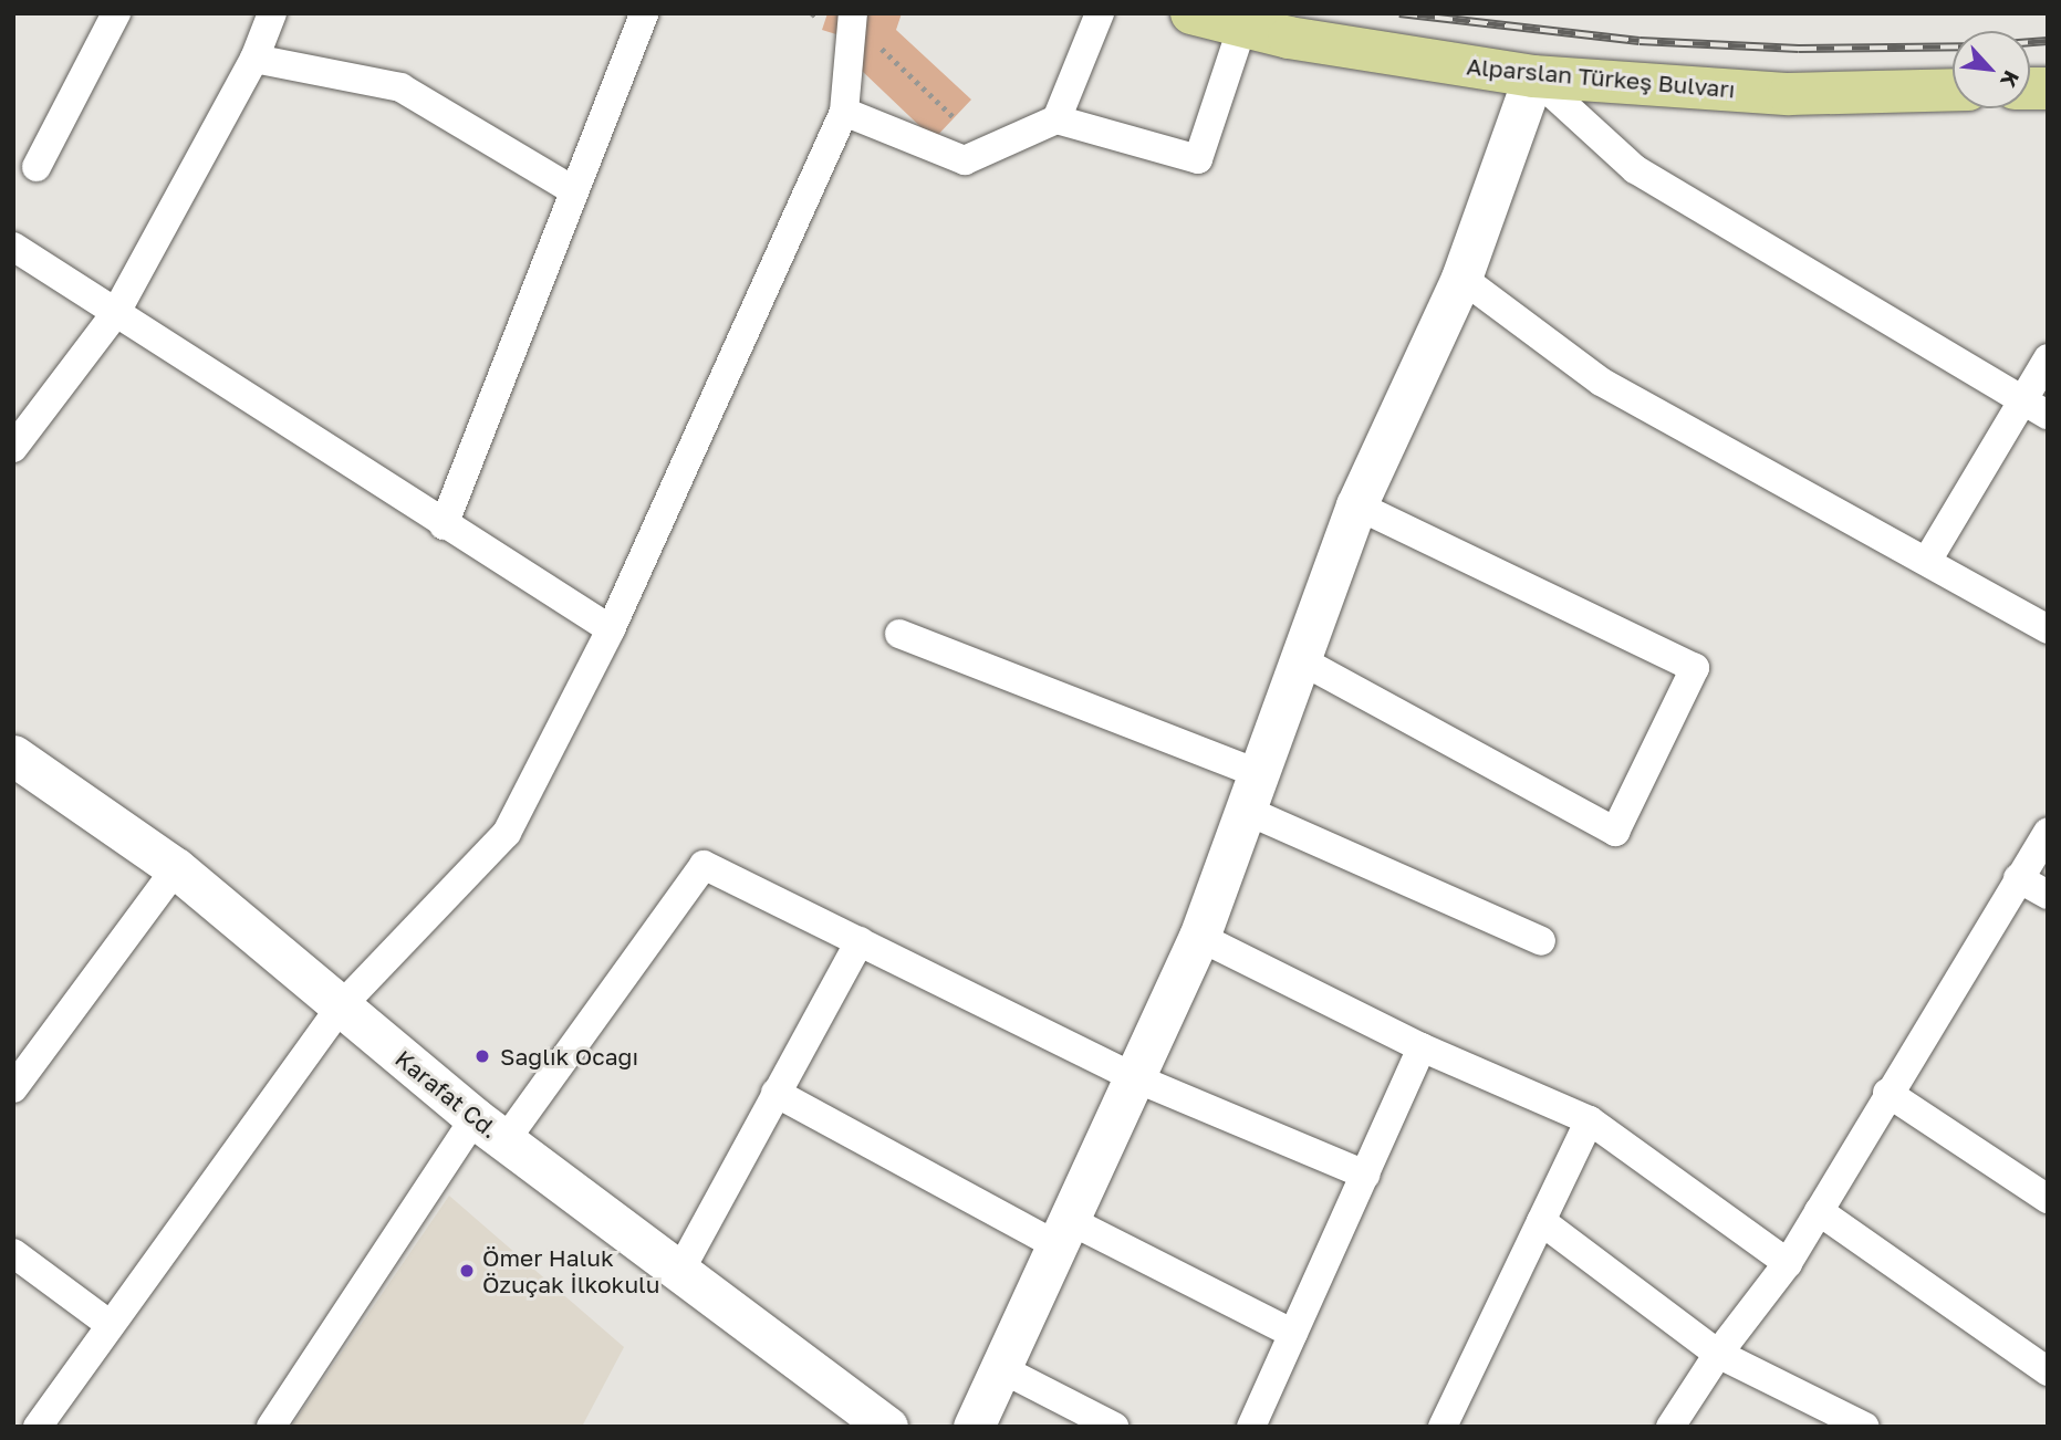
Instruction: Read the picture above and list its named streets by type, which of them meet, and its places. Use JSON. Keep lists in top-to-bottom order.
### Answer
{
  "streets": {
    "main road": ["Alparslan Türkeş Bulvarı", "Karafat Cd."]
  },
  "places": ["Saglık Ocagı", "Ömer Haluk Özuçak İlkokulu"],
  "north": "bottom right"
}
